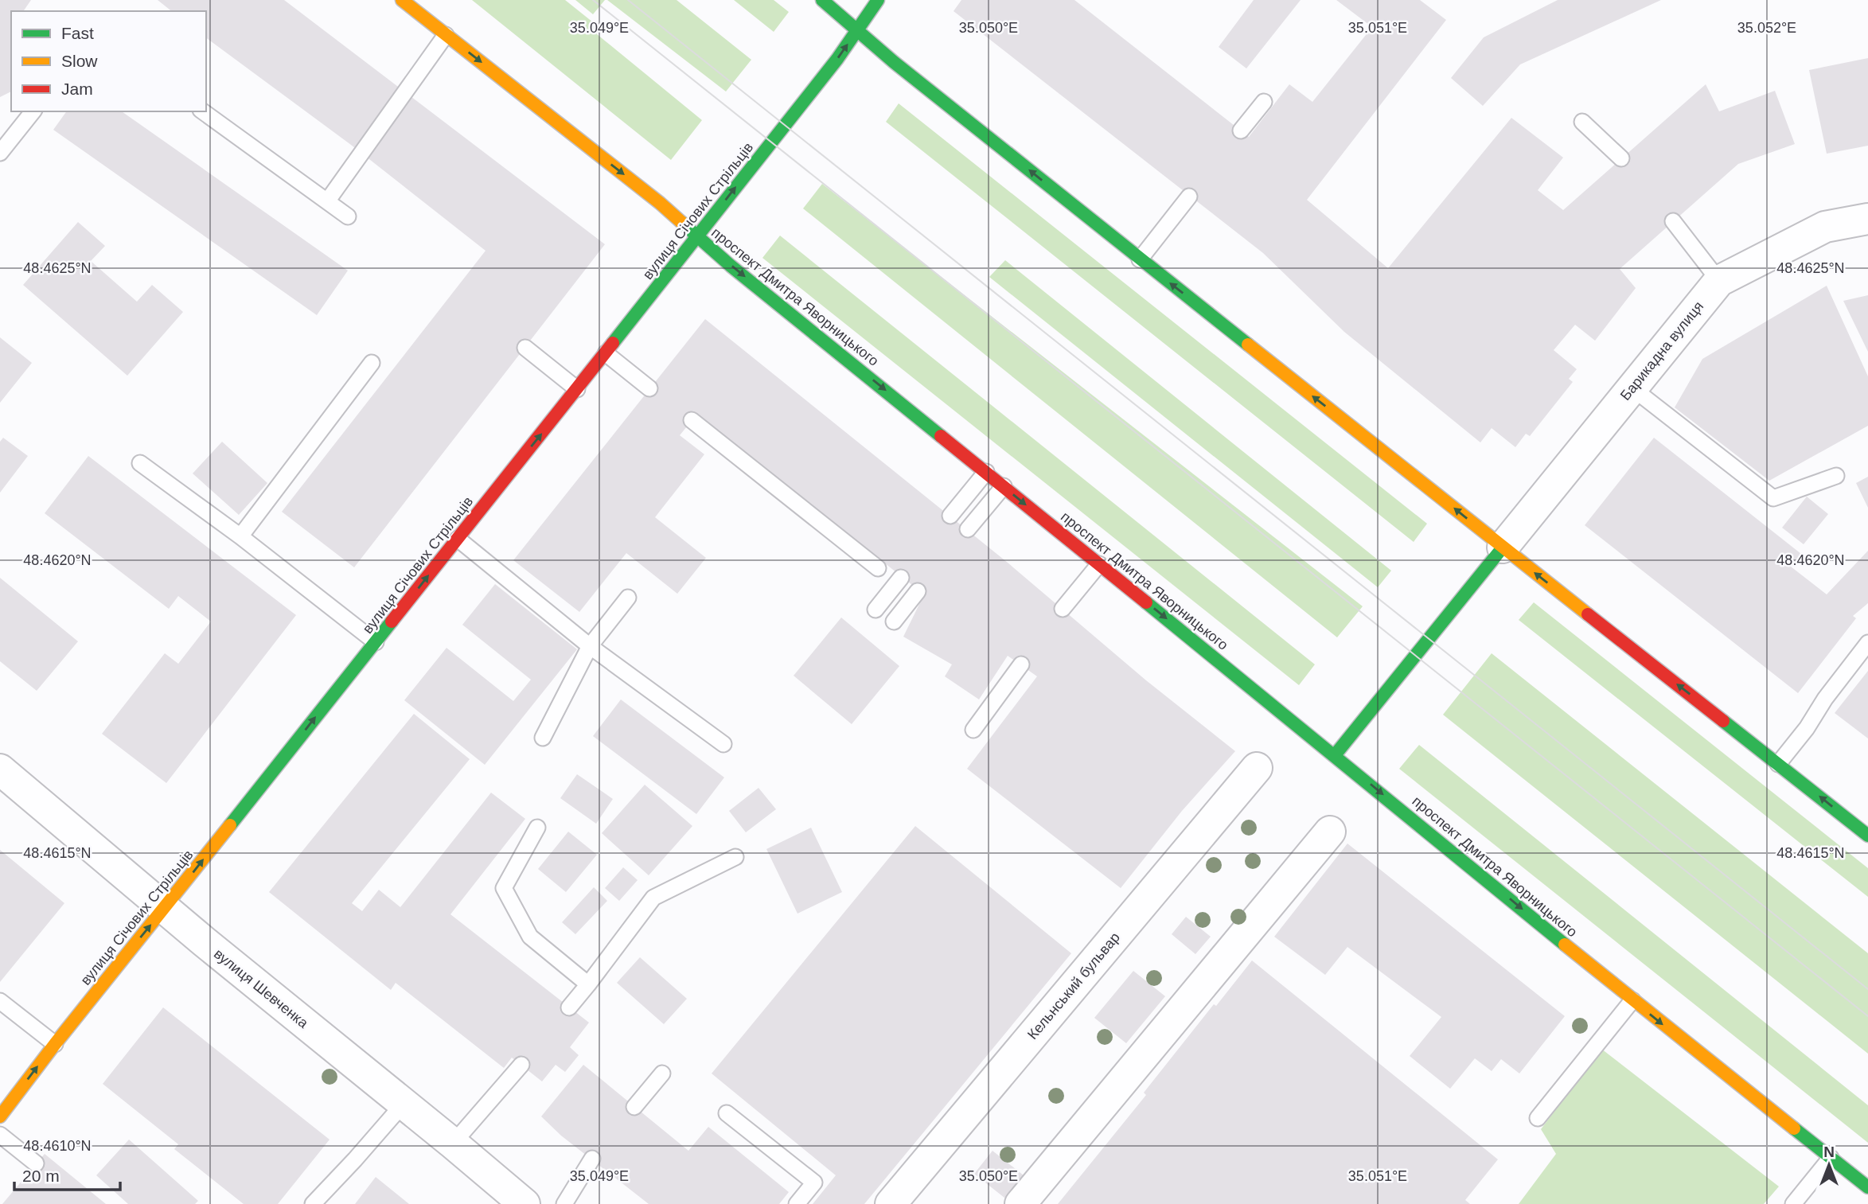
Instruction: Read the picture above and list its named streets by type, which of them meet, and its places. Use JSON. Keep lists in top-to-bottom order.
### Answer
{
  "streets": {
    "main road": ["вулиця Січових Стрільців", "проспект Дмитра Яворницького"],
    "street": ["Барикадна вулиця", "Кельнський бульвар", "вулиця Шевченка"]
  },
  "crossings": [
    ["вулиця Січових Стрільців", "проспект Дмитра Яворницького"],
    ["вулиця Січових Стрільців", "вулиця Шевченка"]
  ],
  "one_way": ["вулиця Січових Стрільців", "проспект Дмитра Яворницького"],
  "legend": ["Fast", "Slow", "Jam"],
  "scale_bar": "20 m",
  "north": "top",
  "coordinates": [
    "35.049°E",
    "35.050°E",
    "35.051°E",
    "35.052°E",
    "48.4625°N",
    "48.4620°N",
    "48.4615°N",
    "48.4610°N"
  ]
}
